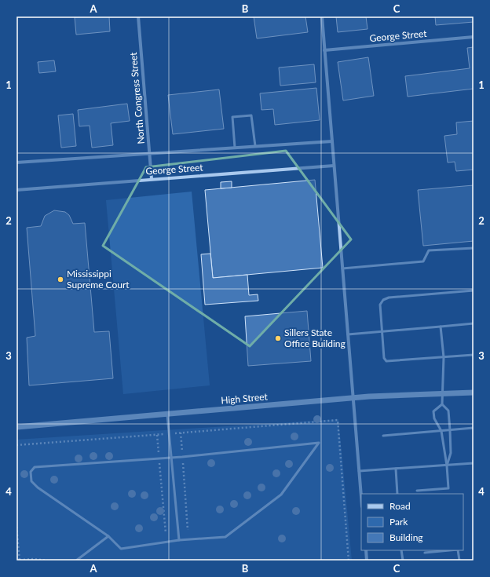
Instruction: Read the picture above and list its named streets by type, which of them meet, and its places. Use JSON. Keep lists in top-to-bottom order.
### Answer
{
  "streets": {
    "street": ["George Street", "North Congress Street", "High Street"]
  },
  "crossings": [
    ["George Street", "North Congress Street"]
  ],
  "places": ["Mississippi Supreme Court", "Sillers State Office Building"],
  "legend": ["Road", "Park", "Building"],
  "grid": {
    "columns": ["A", "B", "C"],
    "rows": [
      "1",
      "2",
      "3",
      "4"
    ]
  }
}
